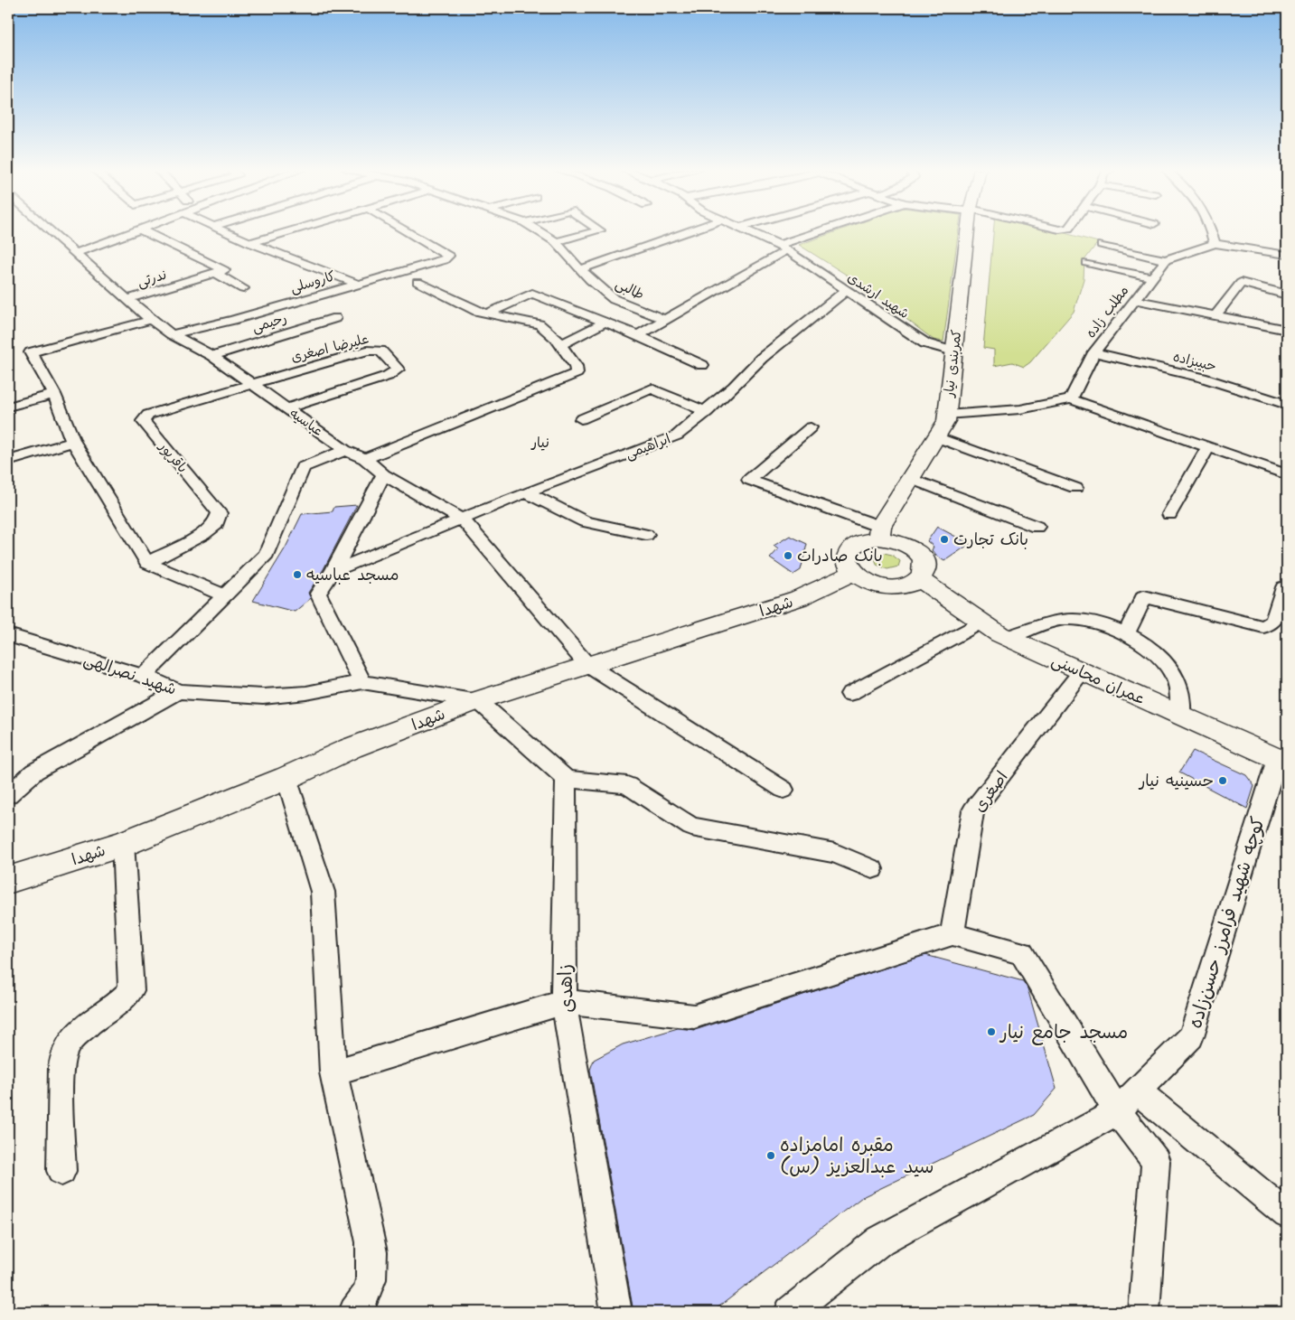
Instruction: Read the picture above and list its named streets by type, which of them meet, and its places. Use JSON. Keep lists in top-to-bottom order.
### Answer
{
  "streets": {
    "main road": ["کمربندی نیار", "شهدا", "عمران محاسنی"],
    "street": [
      "ندرتی",
      "کاروسلی",
      "طالبی",
      "شهید ارشدی",
      "مطلب زاده",
      "رحیمی",
      "علیرضا اصغری",
      "حبیبزاده",
      "عباسیه",
      "ابراهیمی",
      "باقرپور",
      "شهید نصرالهی",
      "اصغری",
      "کوچه شهید فرامرز حسن‌زاده",
      "زاهدی"
    ]
  },
  "crossings": [
    ["ندرتی", "عباسیه"],
    ["کاروسلی", "عباسیه"],
    ["شهید ارشدی", "کمربندی نیار"],
    ["شهید ارشدی", "ابراهیمی"],
    ["مطلب زاده", "حبیبزاده"],
    ["رحیمی", "عباسیه"],
    ["علیرضا اصغری", "عباسیه"],
    ["علیرضا اصغری", "باقرپور"],
    ["کمربندی نیار", "شهدا"],
    ["کمربندی نیار", "عمران محاسنی"],
    ["عباسیه", "ابراهیمی"],
    ["عباسیه", "باقرپور"],
    ["عباسیه", "شهدا"],
    ["شهدا", "شهید نصرالهی"],
    ["شهدا", "عمران محاسنی"],
    ["عمران محاسنی", "اصغری"],
    ["عمران محاسنی", "کوچه شهید فرامرز حسن‌زاده"]
  ],
  "districts": ["نیار"],
  "places": [
    "بانک تجارت",
    "بانک صادرات",
    "مسجد عباسیه",
    "حسینیه نیار",
    "مسجد جامع نیار",
    "مقبره امامزاده سید عبدالعزیز (س)"
  ]
}
